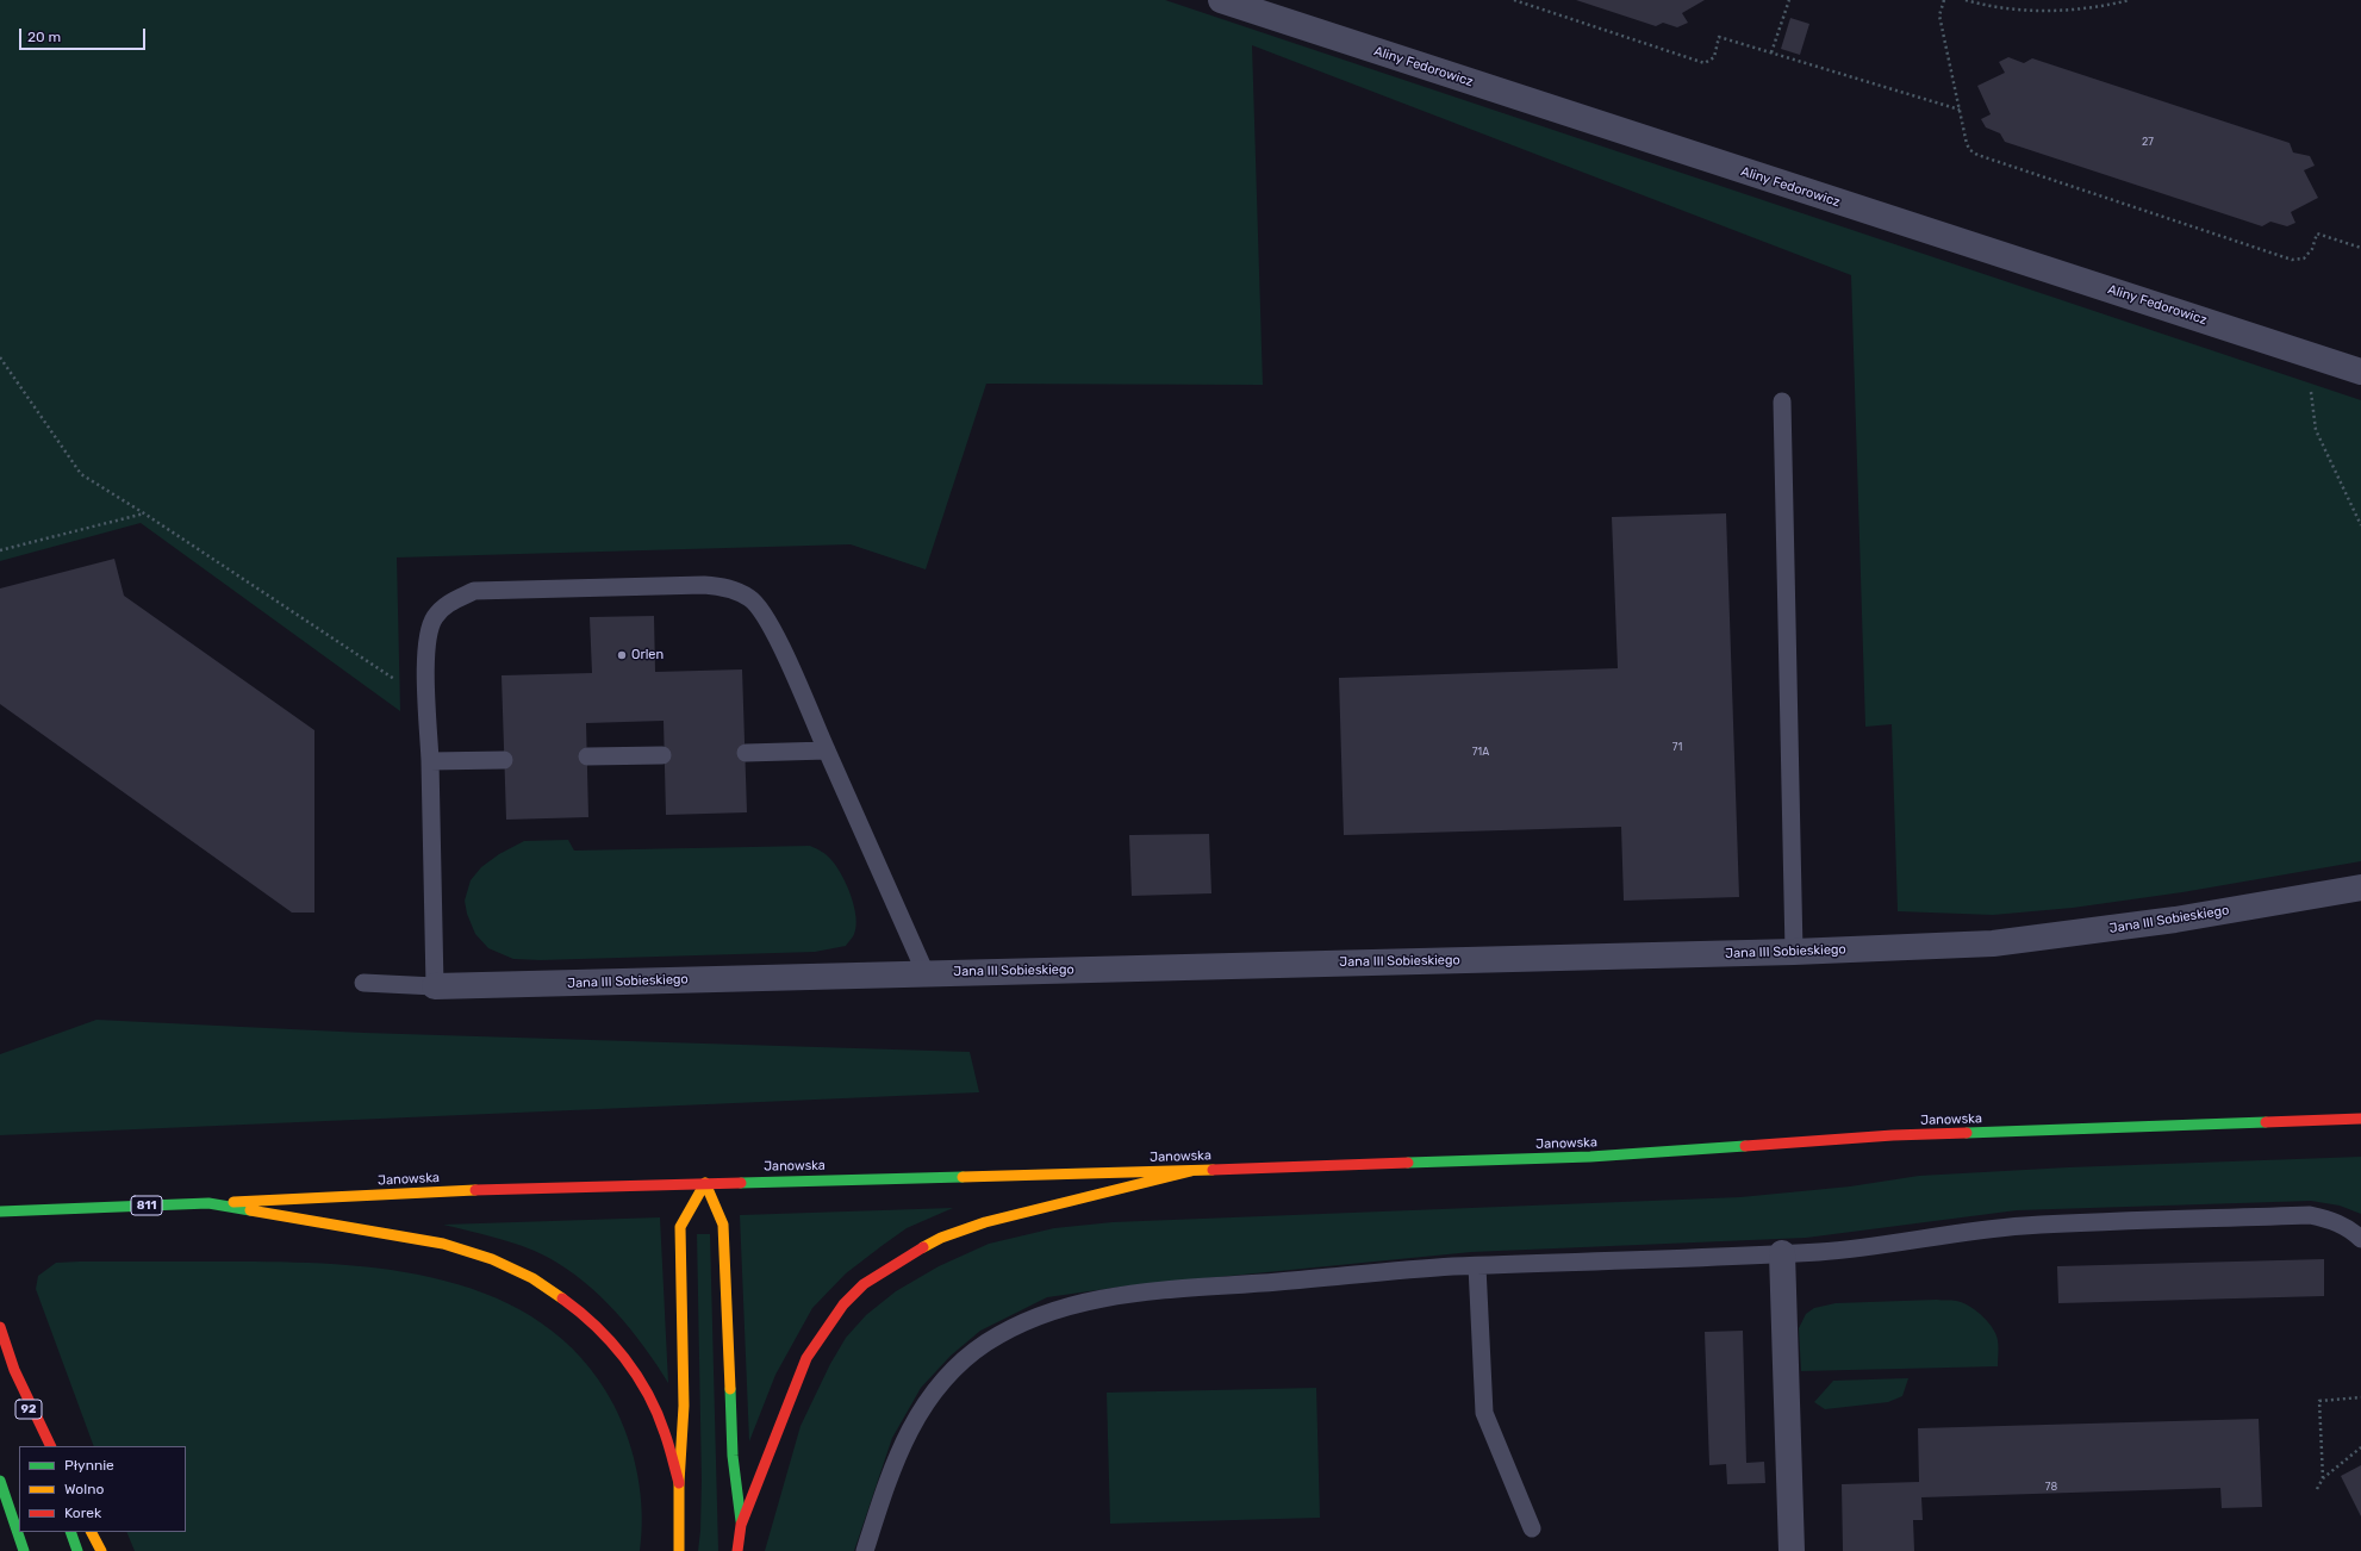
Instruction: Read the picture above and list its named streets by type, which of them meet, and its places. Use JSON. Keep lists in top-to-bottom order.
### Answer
{
  "streets": {
    "main road": ["Janowska", "811", "92"],
    "street": ["Aliny Fedorowicz", "Jana III Sobieskiego"]
  },
  "places": ["Orlen"],
  "house_numbers": [
    "27",
    "71",
    "71A",
    "78"
  ],
  "legend": ["Płynnie", "Wolno", "Korek"],
  "scale_bar": "20 m"
}
